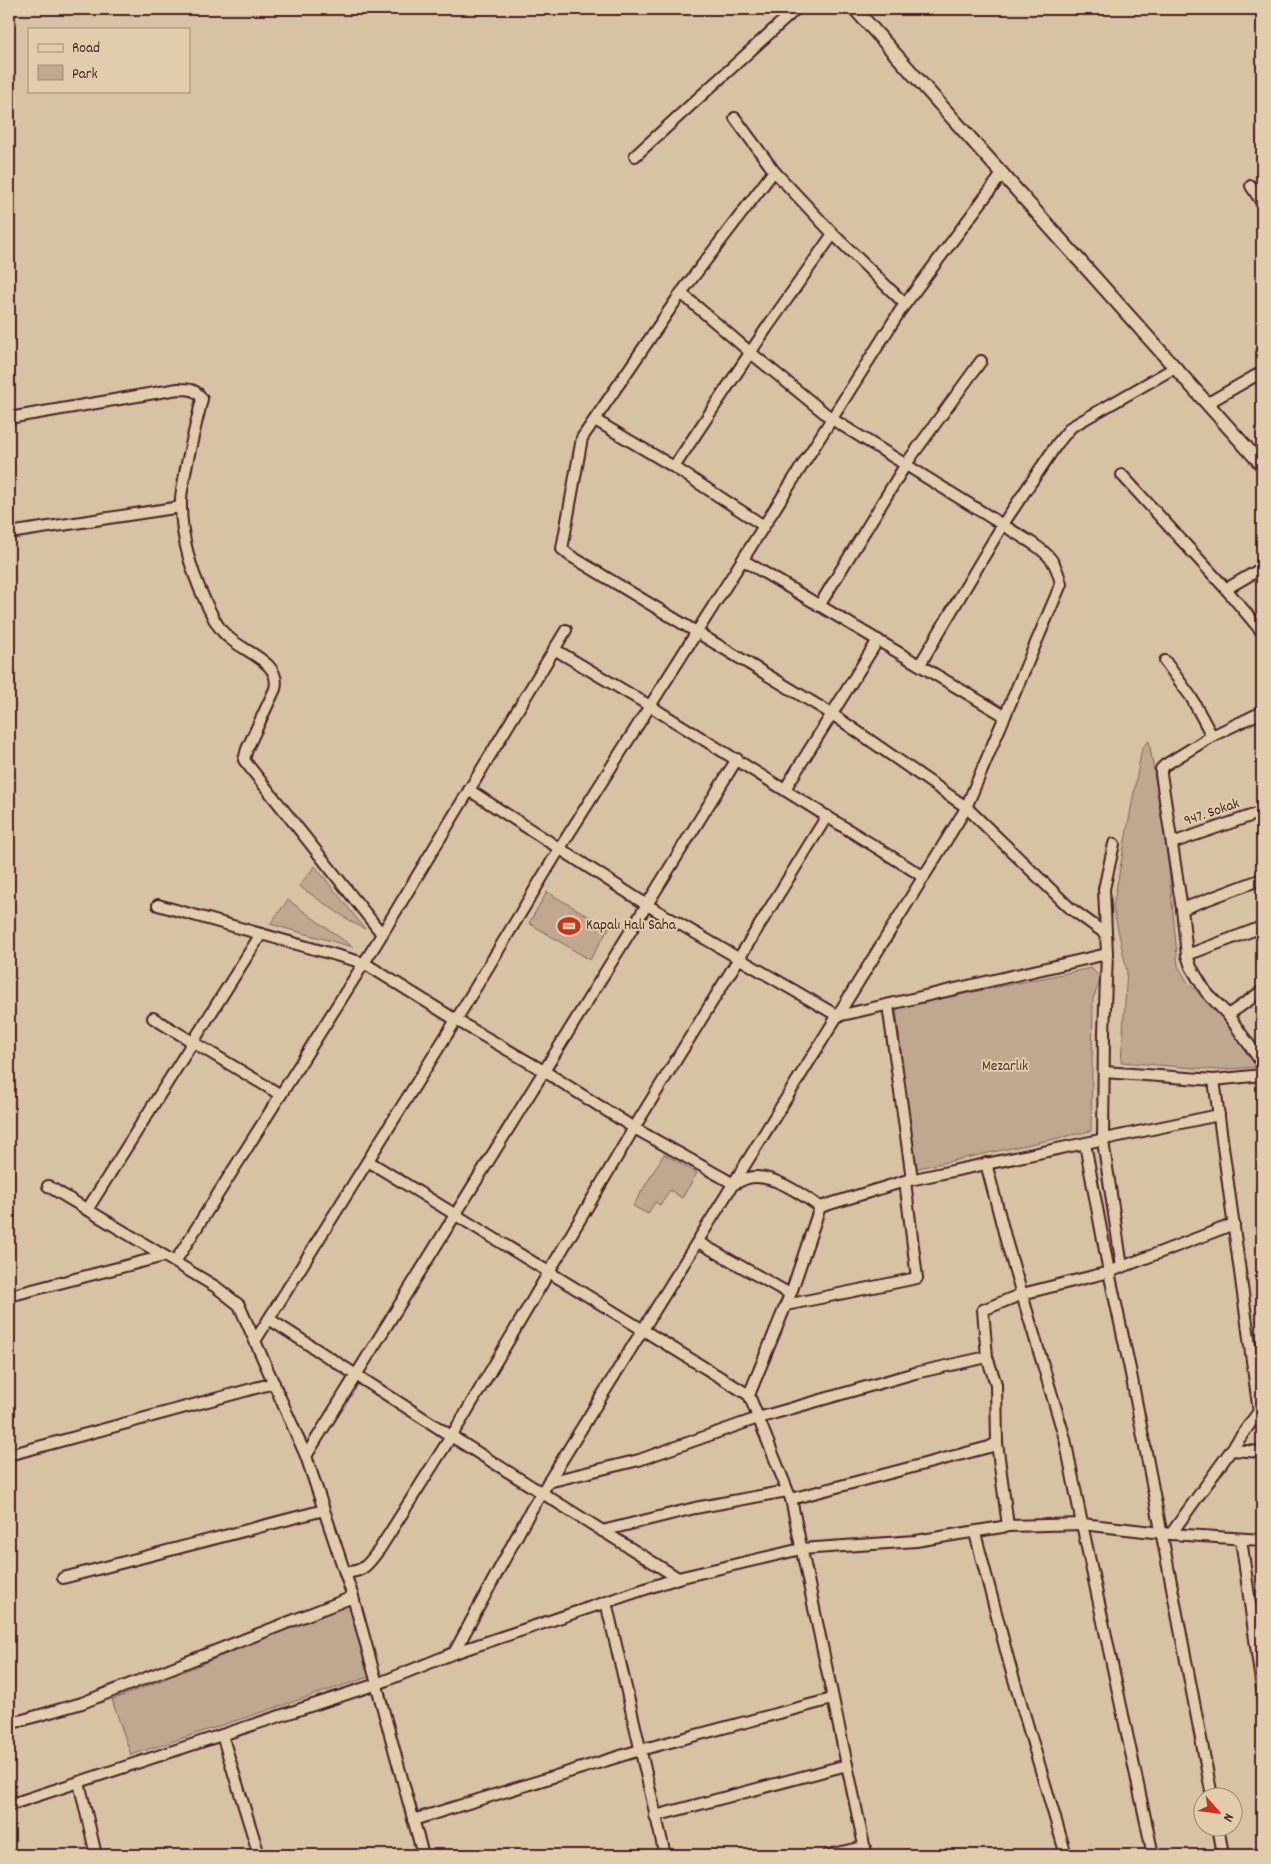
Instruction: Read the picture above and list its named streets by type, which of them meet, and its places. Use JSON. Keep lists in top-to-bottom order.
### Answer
{
  "streets": {
    "street": ["947. Sokak"]
  },
  "parks": ["Mezarlık"],
  "places": {
    "sports": ["Kapalı Halı Saha"]
  },
  "legend": ["Road", "Park"],
  "north": "bottom right"
}
